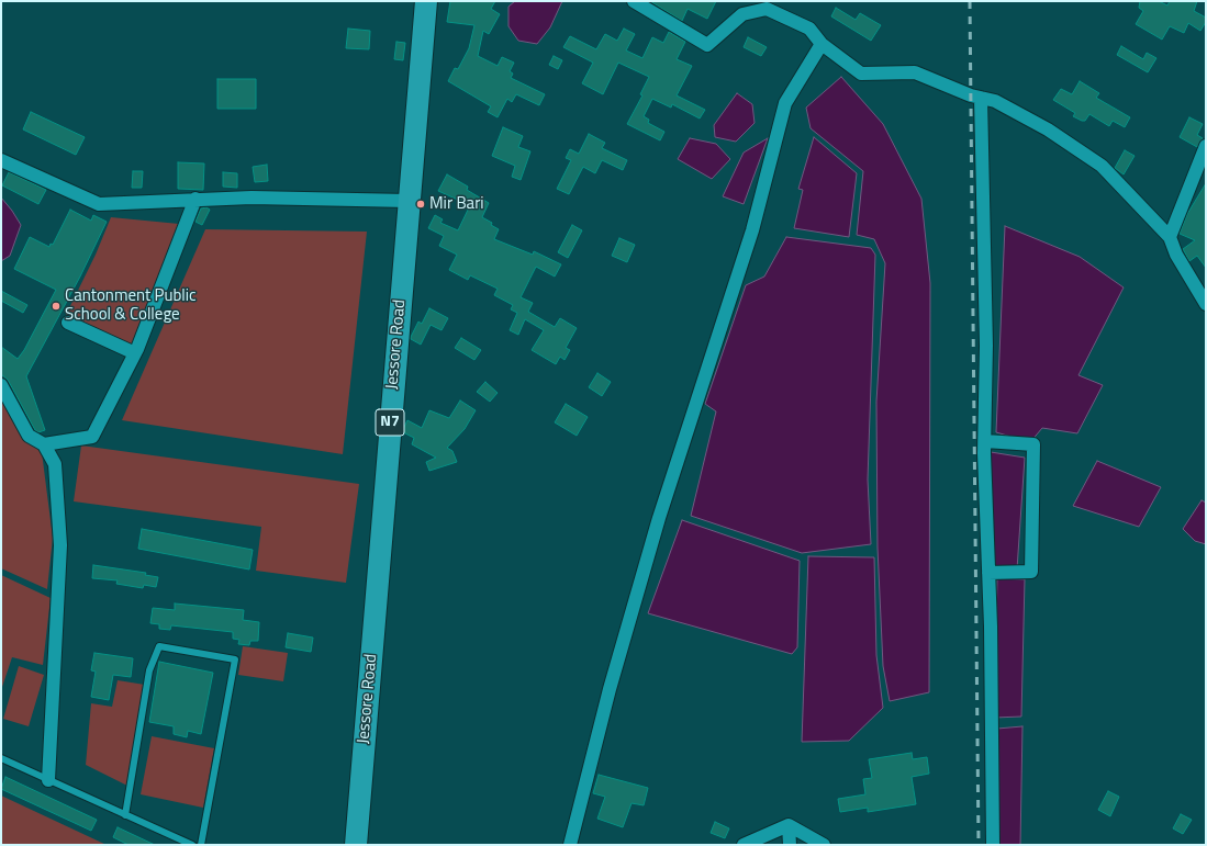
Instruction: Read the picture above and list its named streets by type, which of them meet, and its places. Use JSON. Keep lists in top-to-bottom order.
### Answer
{
  "streets": {
    "highway": ["Jessore Road", "N7"]
  },
  "places": ["Mir Bari", "Cantonment Public School & College"]
}
